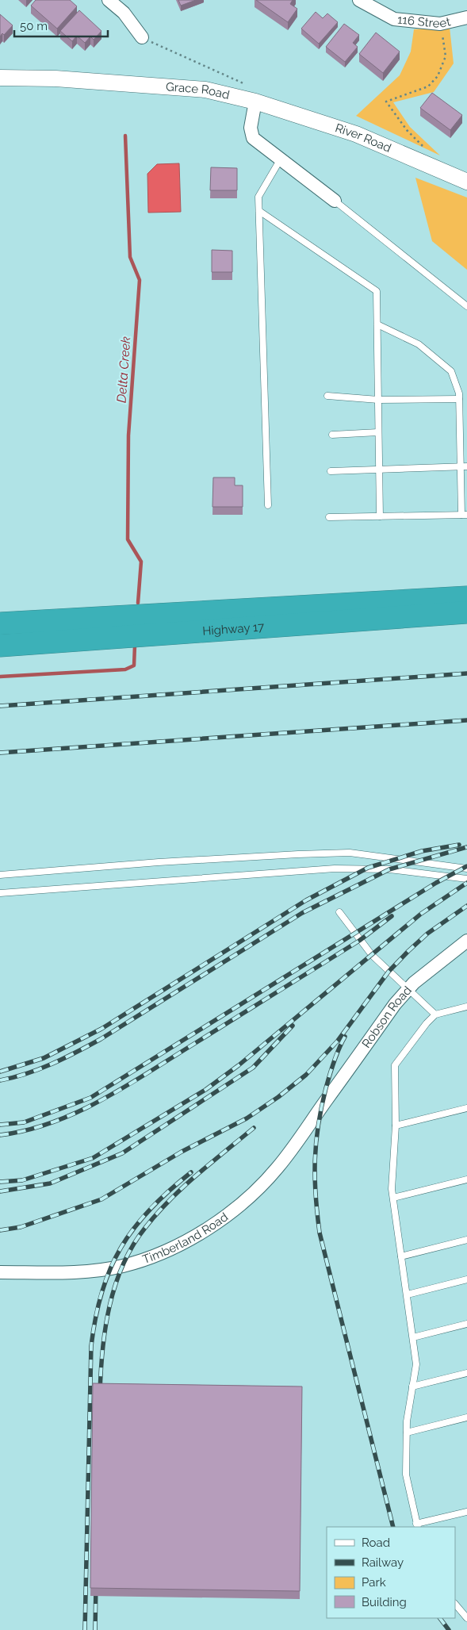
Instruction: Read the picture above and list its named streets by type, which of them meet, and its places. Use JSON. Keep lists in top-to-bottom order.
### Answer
{
  "streets": {
    "highway": ["Highway 17"],
    "street": [
      "116 Street",
      "Grace Road",
      "River Road",
      "Robson Road",
      "Timberland Road"
    ]
  },
  "crossings": [
    ["Grace Road", "River Road"],
    ["Robson Road", "Timberland Road"]
  ],
  "water": ["Delta Creek"],
  "legend": [
    "Road",
    "Railway",
    "Park",
    "Building"
  ],
  "scale_bar": "50 m"
}
